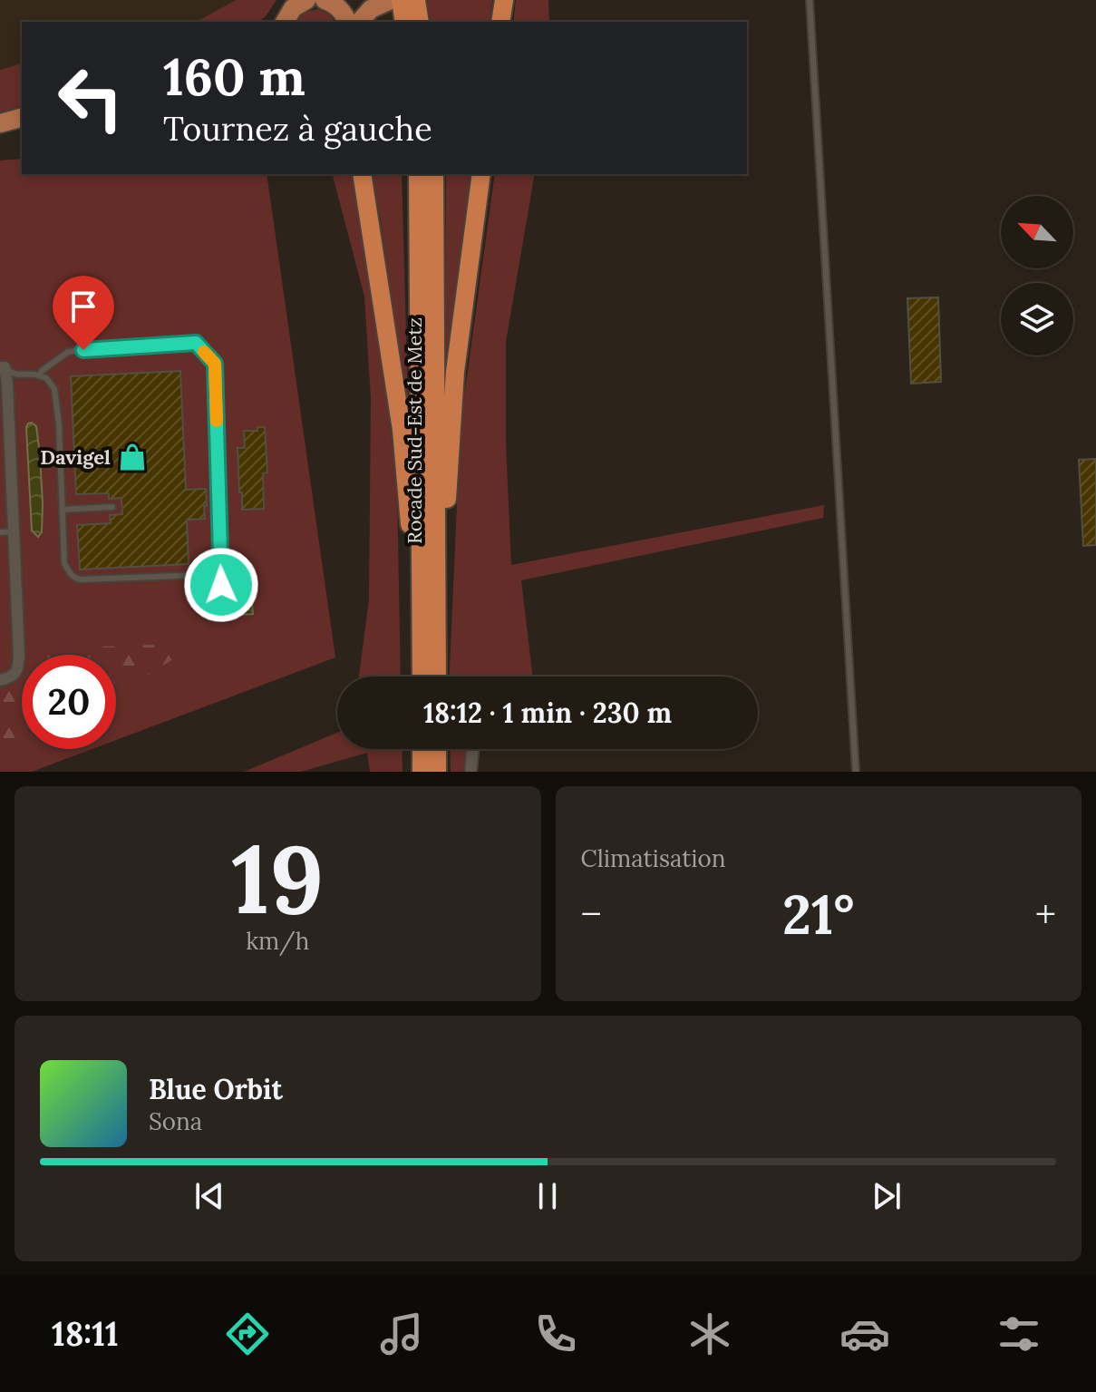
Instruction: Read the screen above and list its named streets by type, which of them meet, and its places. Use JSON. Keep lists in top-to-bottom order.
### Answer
{
  "streets": {
    "highway": ["Rocade Sud-Est de Metz"]
  },
  "places": {
    "shop": ["Davigel"]
  },
  "north": "top left",
  "page": {
    "turn": ["160 m", "Tournez à gauche"],
    "limit": "20",
    "trip": "18:12 · 1 min · 230 m",
    "tile": [
      ["19", "km/h"],
      "Climatisation"
    ],
    "heat": ["−", "21°", "+"],
    "song": ["Blue Orbit", "Sona"],
    "tabs": "18:11"
  }
}
